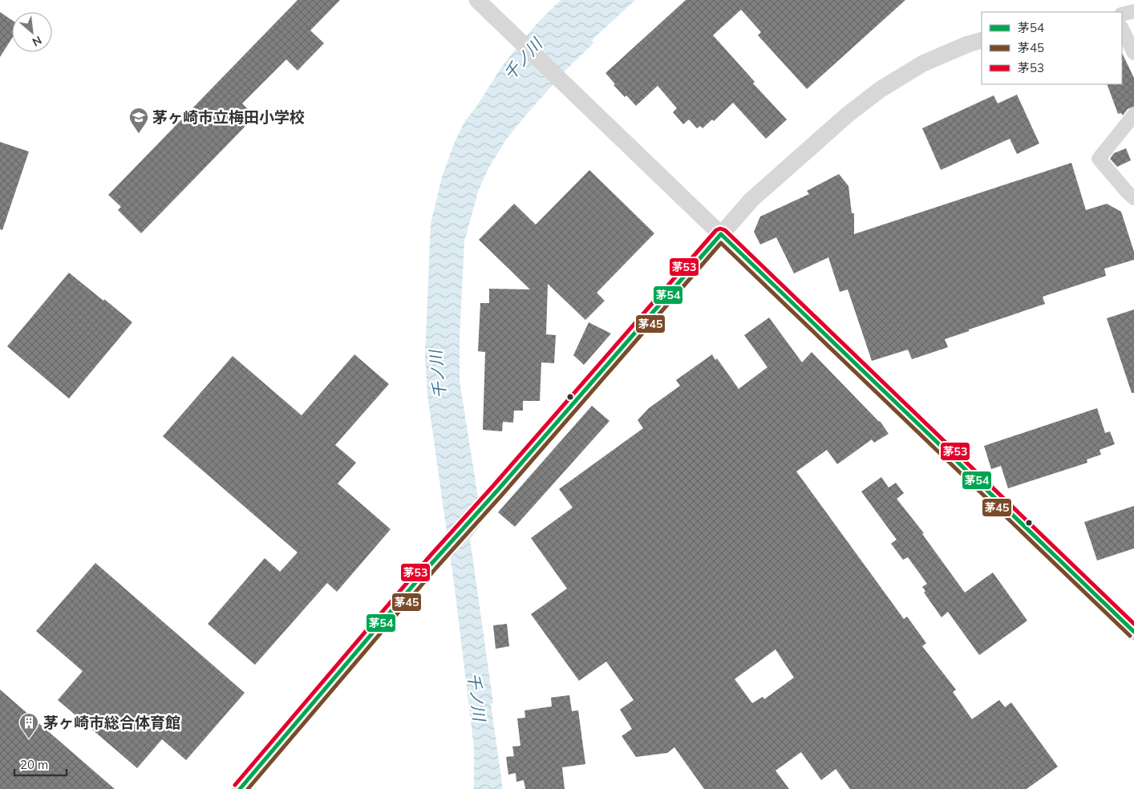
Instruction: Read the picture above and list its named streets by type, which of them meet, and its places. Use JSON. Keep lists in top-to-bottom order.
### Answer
{
  "water": ["千ノ川"],
  "places": {
    "school or university": ["茅ヶ崎市立梅田小学校"],
    "building": ["茅ヶ崎市総合体育館"]
  },
  "lines": ["transit line 茅53", "transit line 茅54", "transit line 茅45"],
  "legend": ["茅54", "茅45", "茅53"],
  "scale_bar": "20 m",
  "north": "bottom right"
}
